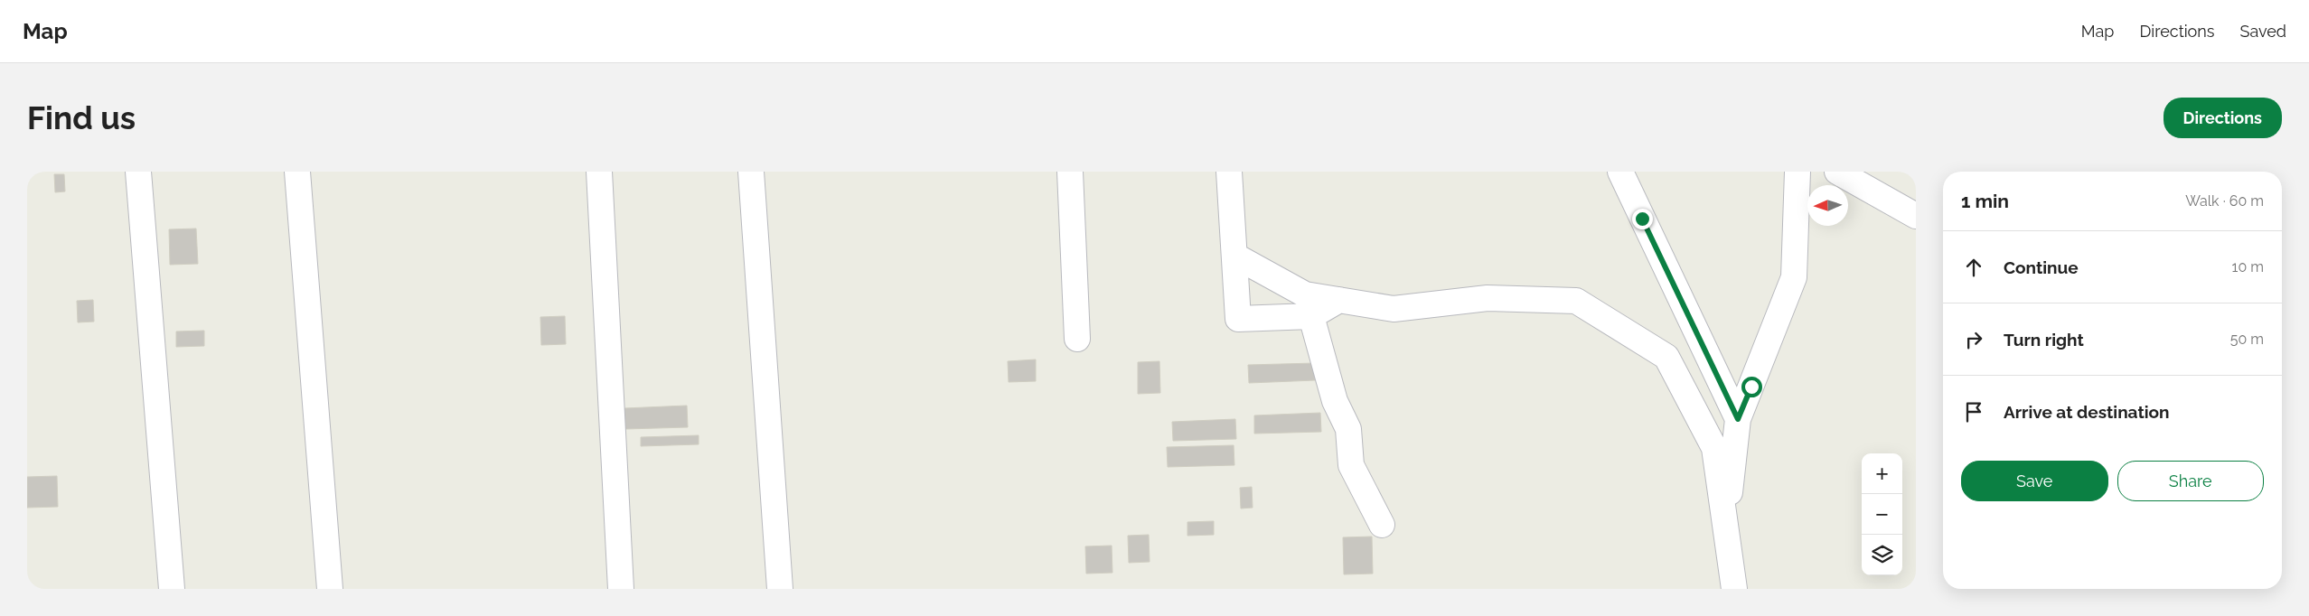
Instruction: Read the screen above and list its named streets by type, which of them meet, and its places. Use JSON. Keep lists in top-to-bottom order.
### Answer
{
  "north": "left",
  "page": {
    "header": "Map",
    "nav": ["Map", "Directions", "Saved"],
    "buttons": [
      "Directions",
      ["Save", "Share"]
    ],
    "title": "Find us",
    "heading": ["1 min", "Walk · 60 m"],
    "list": [
      ["Continue", "10 m"],
      ["Turn right", "50 m"],
      "Arrive at destination"
    ],
    "map_buttons": ["+", "−"]
  }
}
